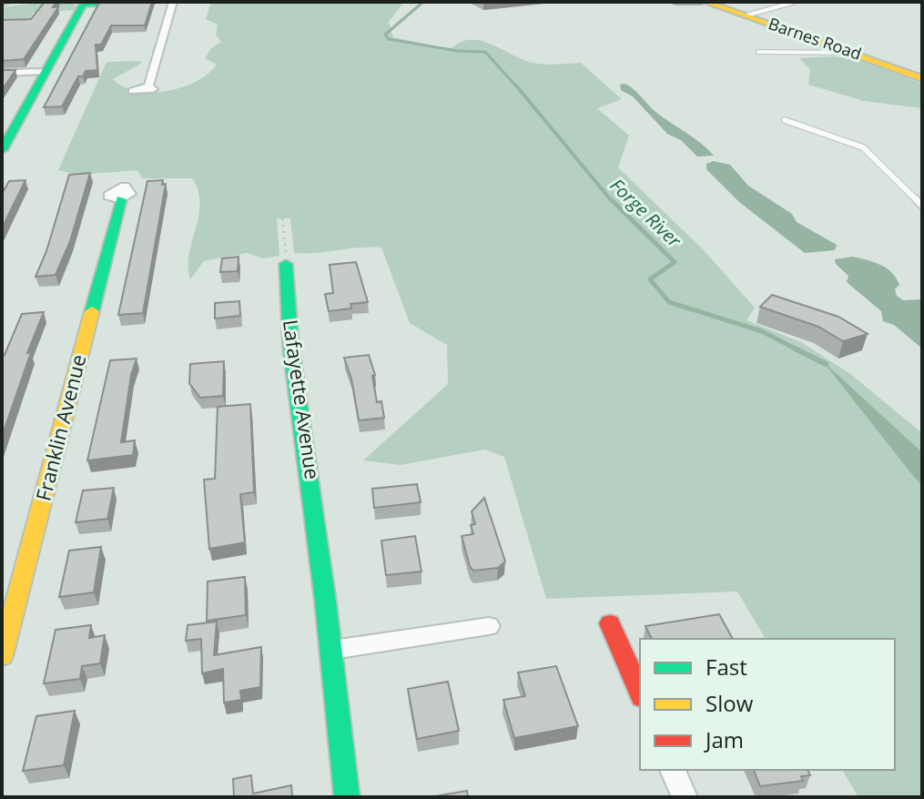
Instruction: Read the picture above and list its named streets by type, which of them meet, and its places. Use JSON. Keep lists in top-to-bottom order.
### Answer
{
  "streets": {
    "main road": ["Barnes Road", "Lafayette Avenue", "Franklin Avenue"]
  },
  "water": ["Forge River"],
  "legend": ["Fast", "Slow", "Jam"]
}
